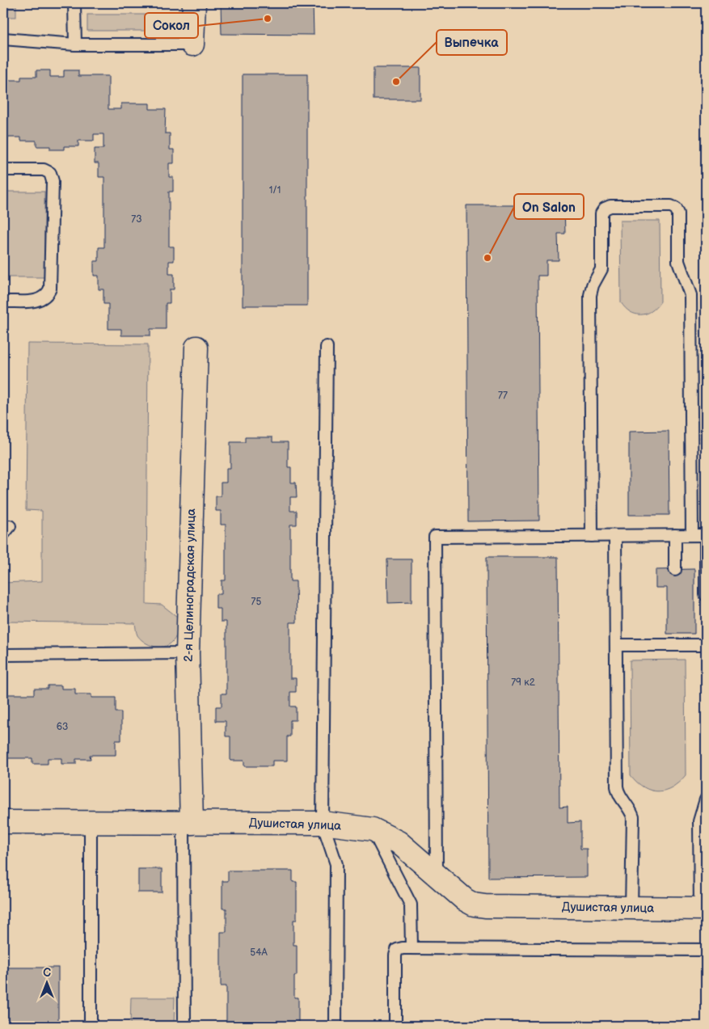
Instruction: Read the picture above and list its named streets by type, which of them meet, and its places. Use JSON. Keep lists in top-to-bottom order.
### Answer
{
  "streets": {
    "street": ["2-я Целиноградская улица", "Душистая улица"]
  },
  "crossings": [
    ["2-я Целиноградская улица", "Душистая улица"]
  ],
  "places": ["Сокол", "Выпечка", "On Salon"],
  "house_numbers": [
    "1/1",
    "73",
    "77",
    "75",
    "79 к2",
    "63",
    "54А"
  ],
  "north": "top"
}
